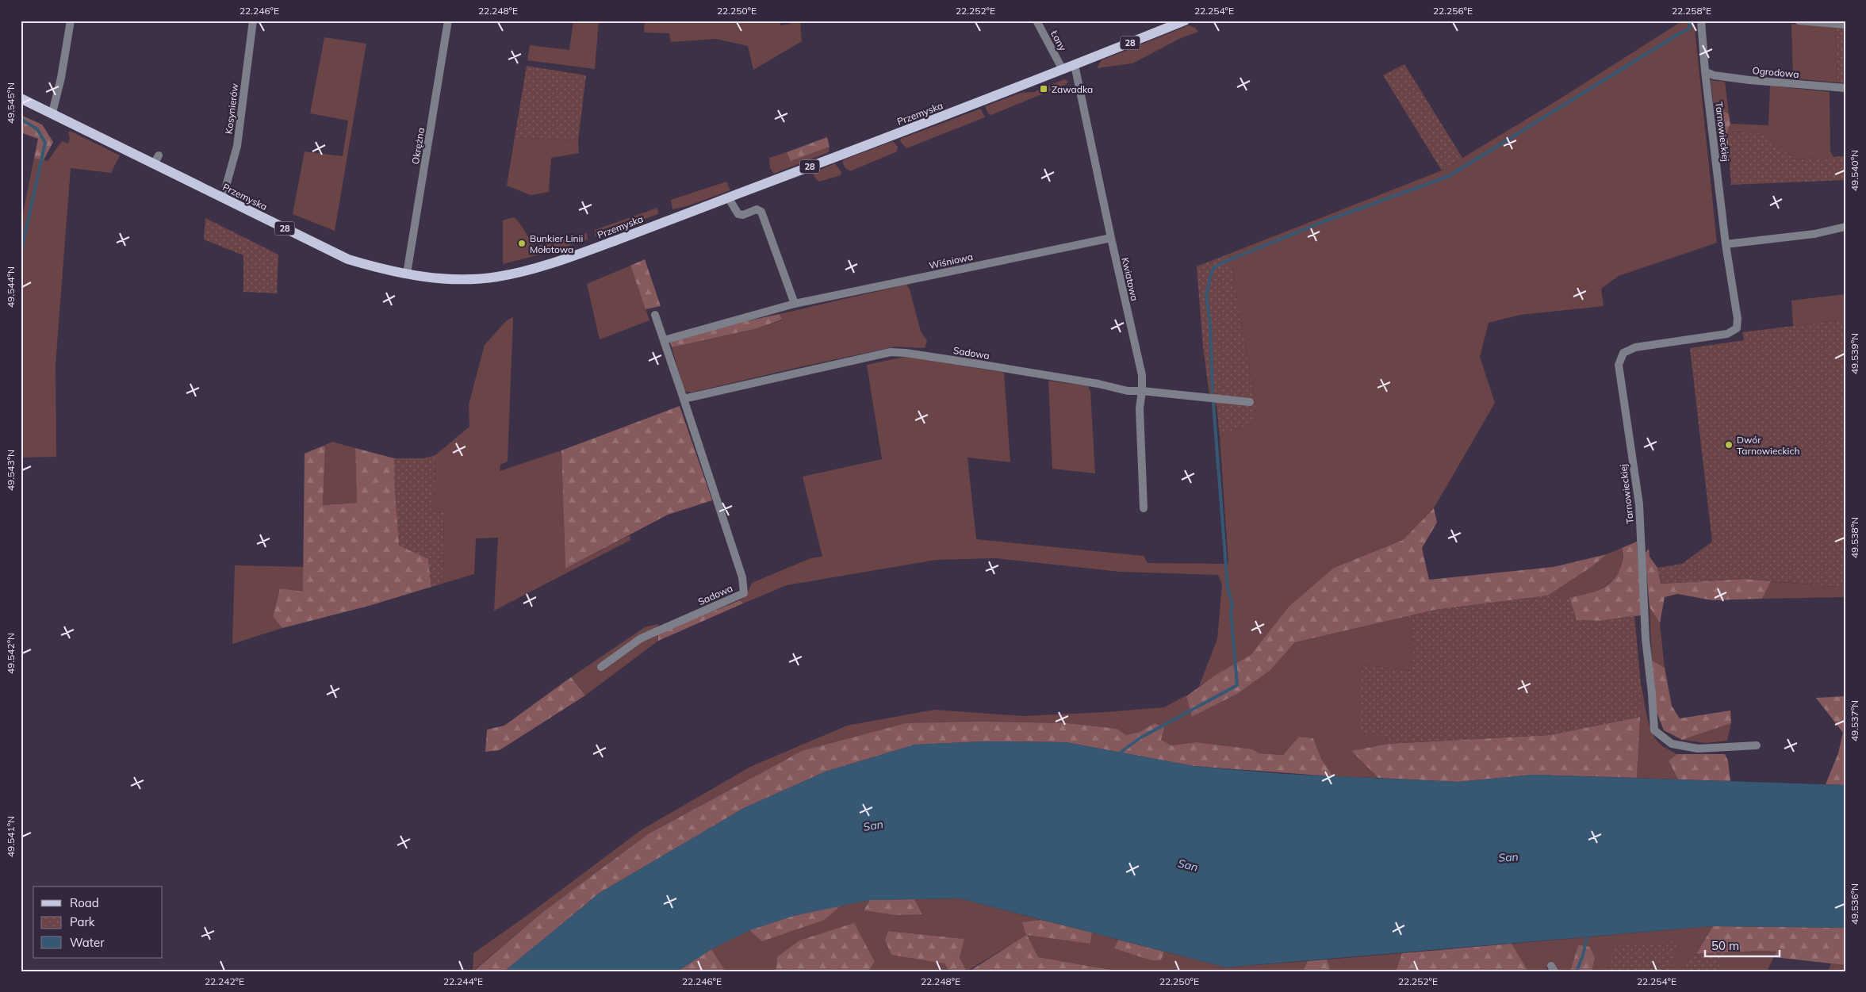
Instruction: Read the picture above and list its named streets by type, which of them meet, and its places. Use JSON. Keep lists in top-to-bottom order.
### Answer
{
  "streets": {
    "main road": ["28", "Przemyska"],
    "street": [
      "Łany",
      "Ogrodowa",
      "Kosynierów",
      "Tarnowieckiej",
      "Okrężna",
      "Wiśniowa",
      "Kwiatowa",
      "Sadowa"
    ]
  },
  "crossings": [
    ["Łany", "Przemyska"],
    ["Ogrodowa", "Tarnowieckiej"],
    ["Kosynierów", "Przemyska"],
    ["Przemyska", "Okrężna"],
    ["Przemyska", "Kwiatowa"],
    ["Wiśniowa", "Kwiatowa"],
    ["Wiśniowa", "Sadowa"],
    ["Kwiatowa", "Sadowa"]
  ],
  "water": ["San"],
  "places": {
    "transit": ["Zawadka"],
    "other": ["Bunkier Linii Mołotowa", "Dwór Tarnowieckich"]
  },
  "legend": ["Road", "Park", "Water"],
  "scale_bar": "50 m",
  "coordinates": [
    "22.246°E",
    "22.248°E",
    "22.250°E",
    "22.252°E",
    "22.254°E",
    "22.256°E",
    "22.258°E",
    "49.545°N",
    "49.540°N",
    "49.544°N",
    "49.539°N",
    "49.543°N",
    "49.538°N",
    "49.542°N",
    "49.537°N",
    "49.541°N",
    "49.536°N",
    "22.242°E",
    "22.244°E"
  ]
}
